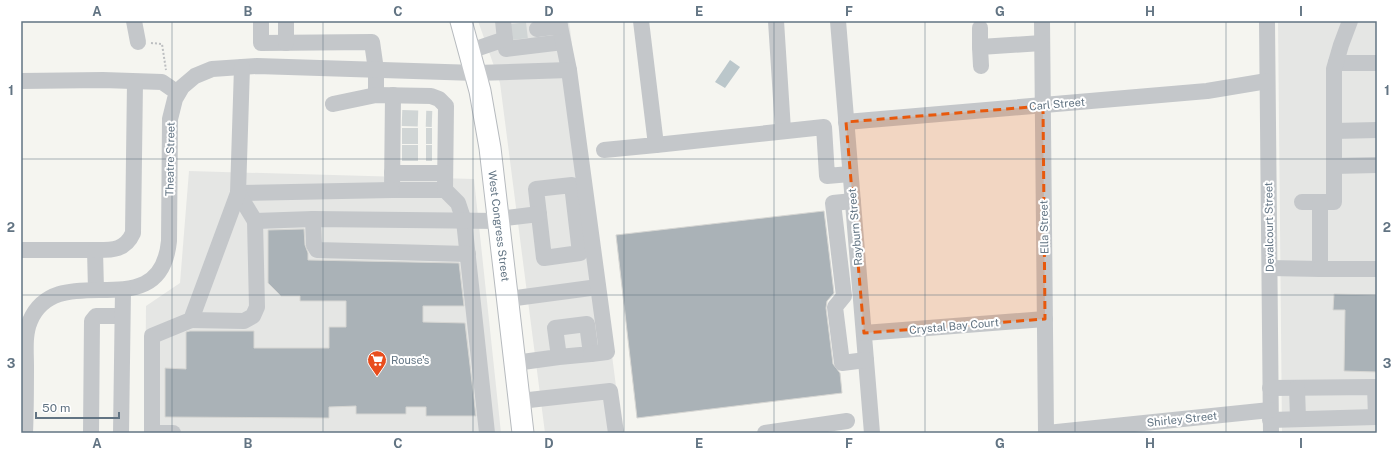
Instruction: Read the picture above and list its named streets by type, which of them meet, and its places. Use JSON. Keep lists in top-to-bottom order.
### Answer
{
  "streets": {
    "main road": ["West Congress Street"],
    "street": [
      "Carl Street",
      "Theatre Street",
      "Rayburn Street",
      "Ella Street",
      "Devalcourt Street",
      "Crystal Bay Court",
      "Shirley Street"
    ]
  },
  "crossings": [
    ["Carl Street", "Rayburn Street"],
    ["Carl Street", "Ella Street"],
    ["Carl Street", "Devalcourt Street"],
    ["Rayburn Street", "Crystal Bay Court"],
    ["Ella Street", "Crystal Bay Court"],
    ["Ella Street", "Shirley Street"],
    ["Devalcourt Street", "Shirley Street"]
  ],
  "places": {
    "supermarket": ["Rouse's"]
  },
  "scale_bar": "50 m",
  "grid": {
    "columns": [
      "A",
      "B",
      "C",
      "D",
      "E",
      "F",
      "G",
      "H",
      "I"
    ],
    "rows": ["1", "2", "3"]
  }
}
